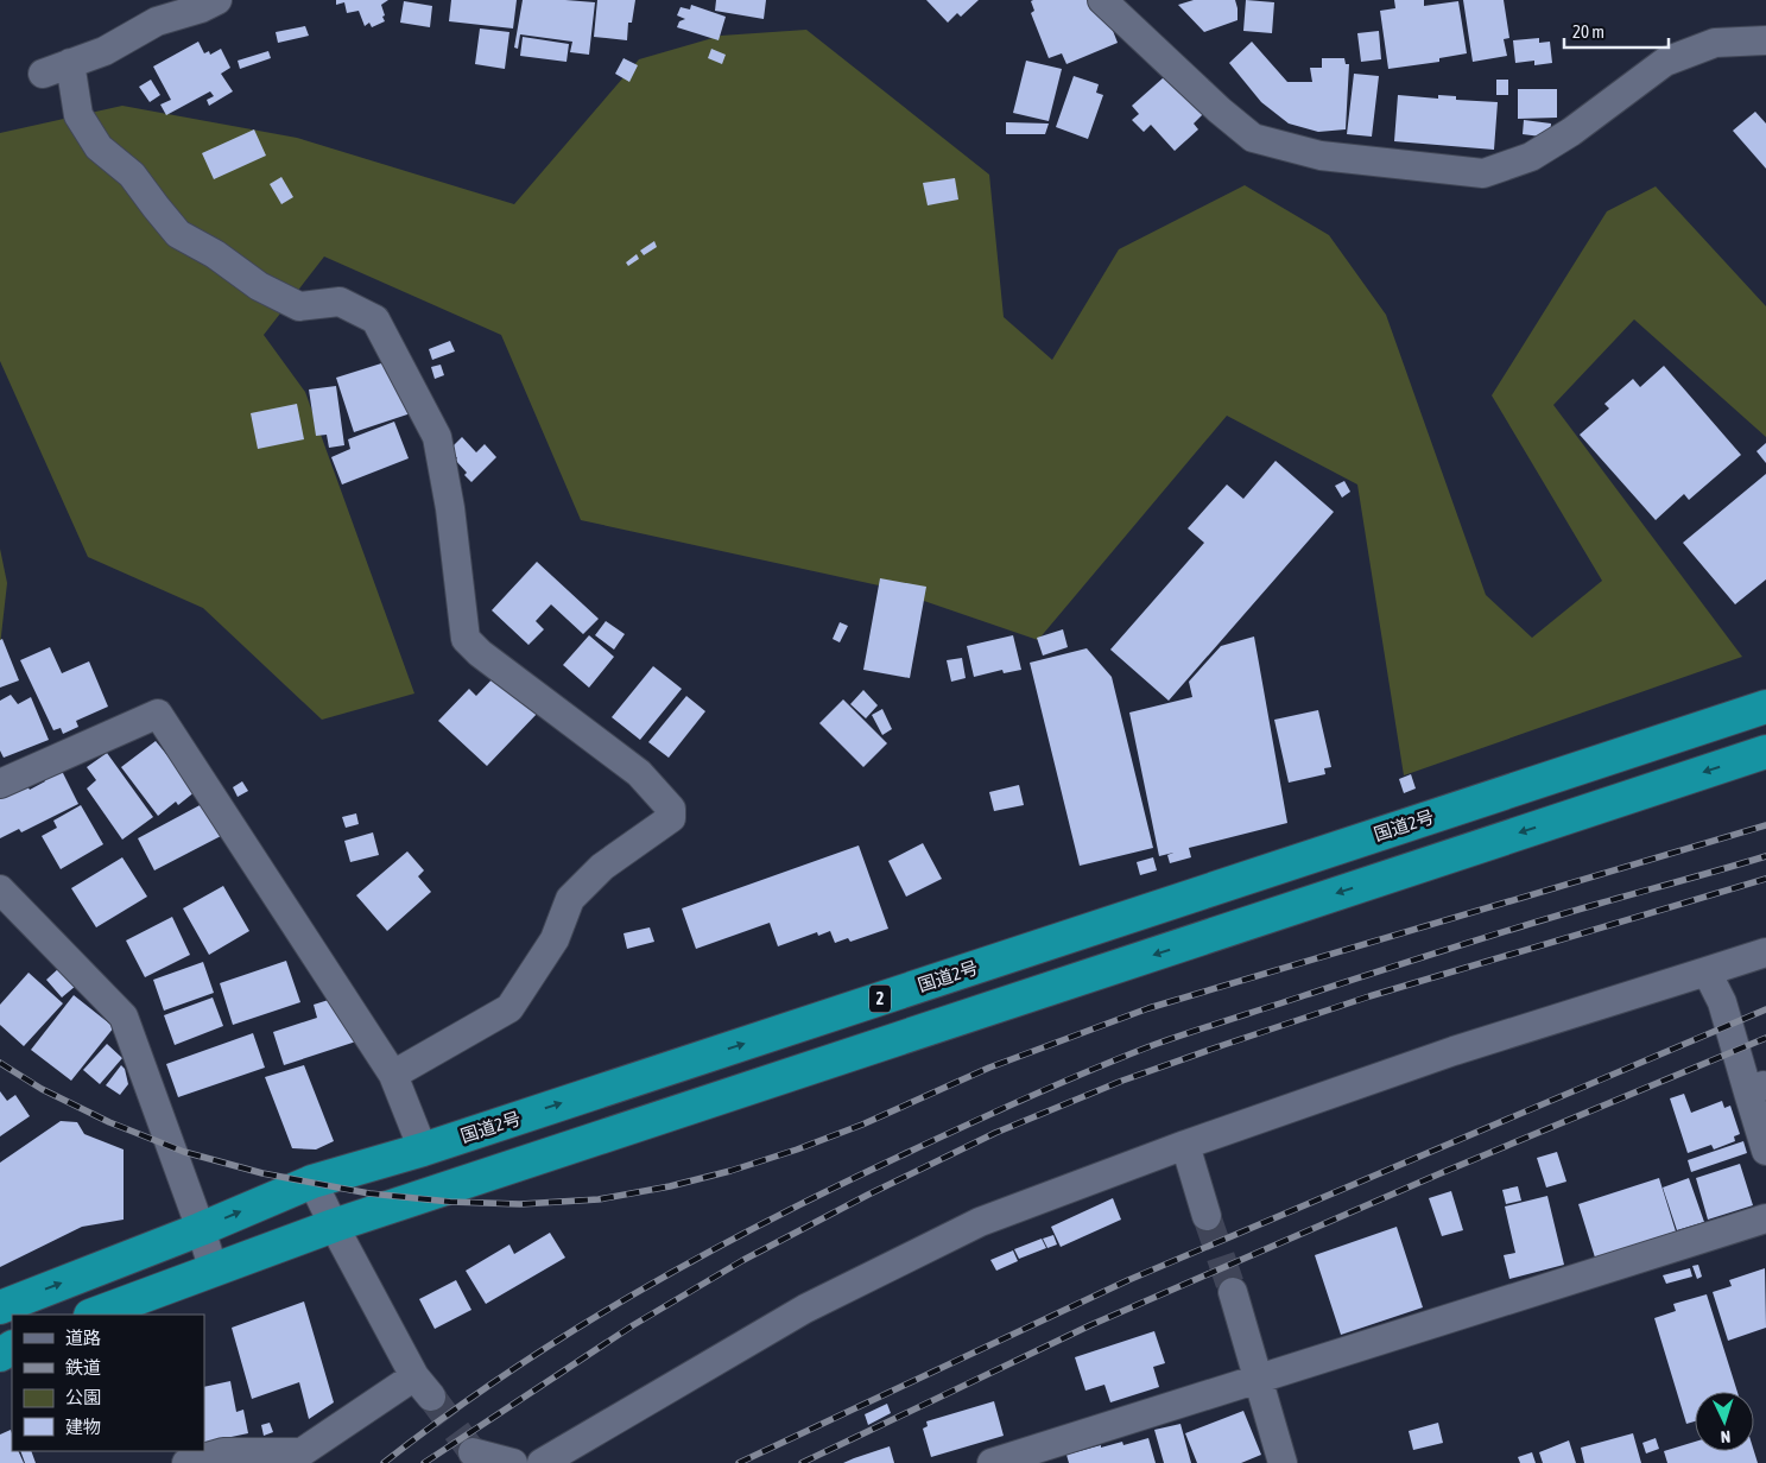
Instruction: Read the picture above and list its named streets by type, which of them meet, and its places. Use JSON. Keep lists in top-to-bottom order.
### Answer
{
  "streets": {
    "highway": ["国道2号", "2"]
  },
  "legend": [
    "道路",
    "鉄道",
    "公園",
    "建物"
  ],
  "scale_bar": "20 m",
  "north": "bottom"
}
